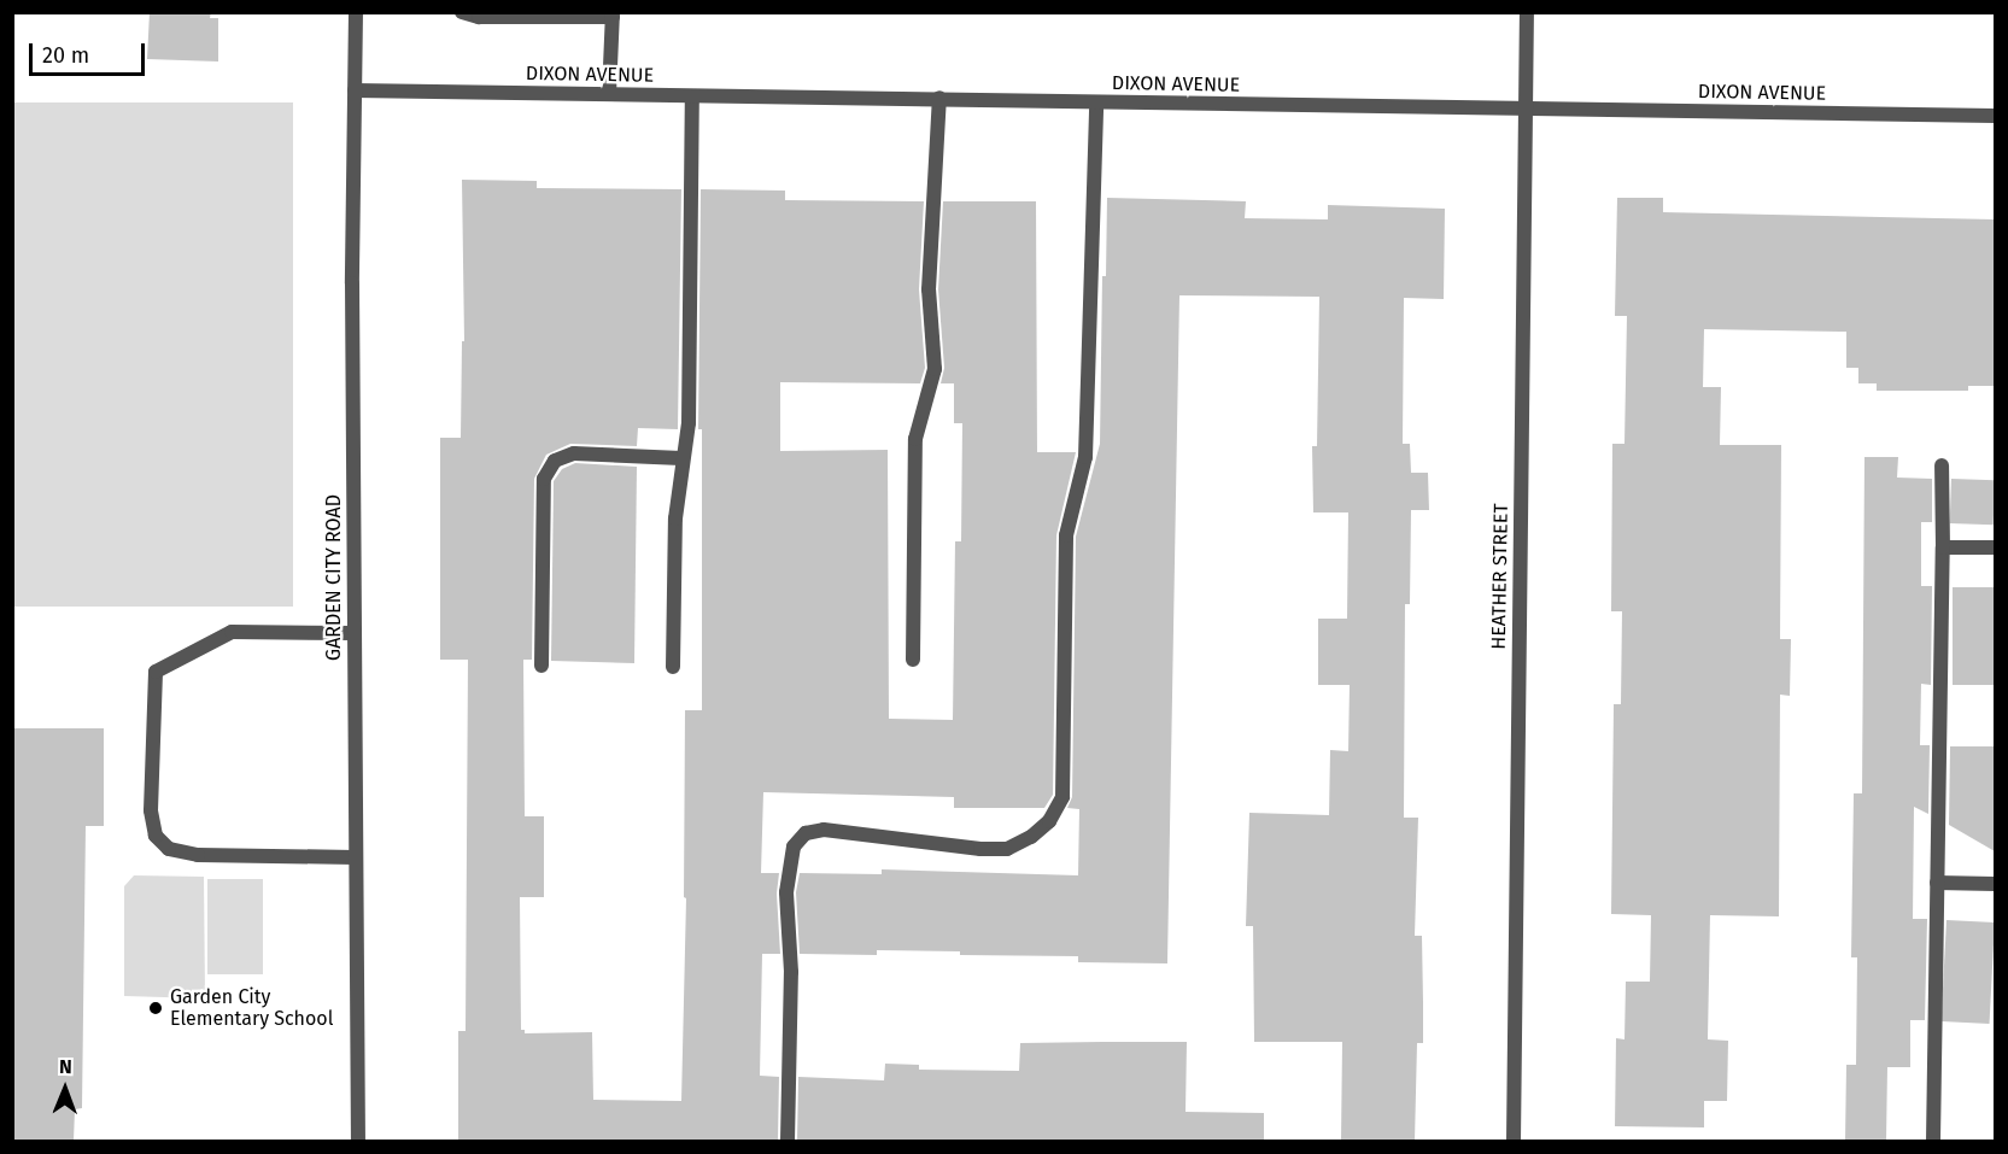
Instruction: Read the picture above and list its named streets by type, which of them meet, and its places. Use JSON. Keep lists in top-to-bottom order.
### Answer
{
  "streets": {
    "street": ["DIXON AVENUE", "HEATHER STREET", "GARDEN CITY ROAD"]
  },
  "crossings": [
    ["DIXON AVENUE", "HEATHER STREET"],
    ["DIXON AVENUE", "GARDEN CITY ROAD"]
  ],
  "places": ["Garden City Elementary School"],
  "scale_bar": "20 m",
  "north": "top"
}
